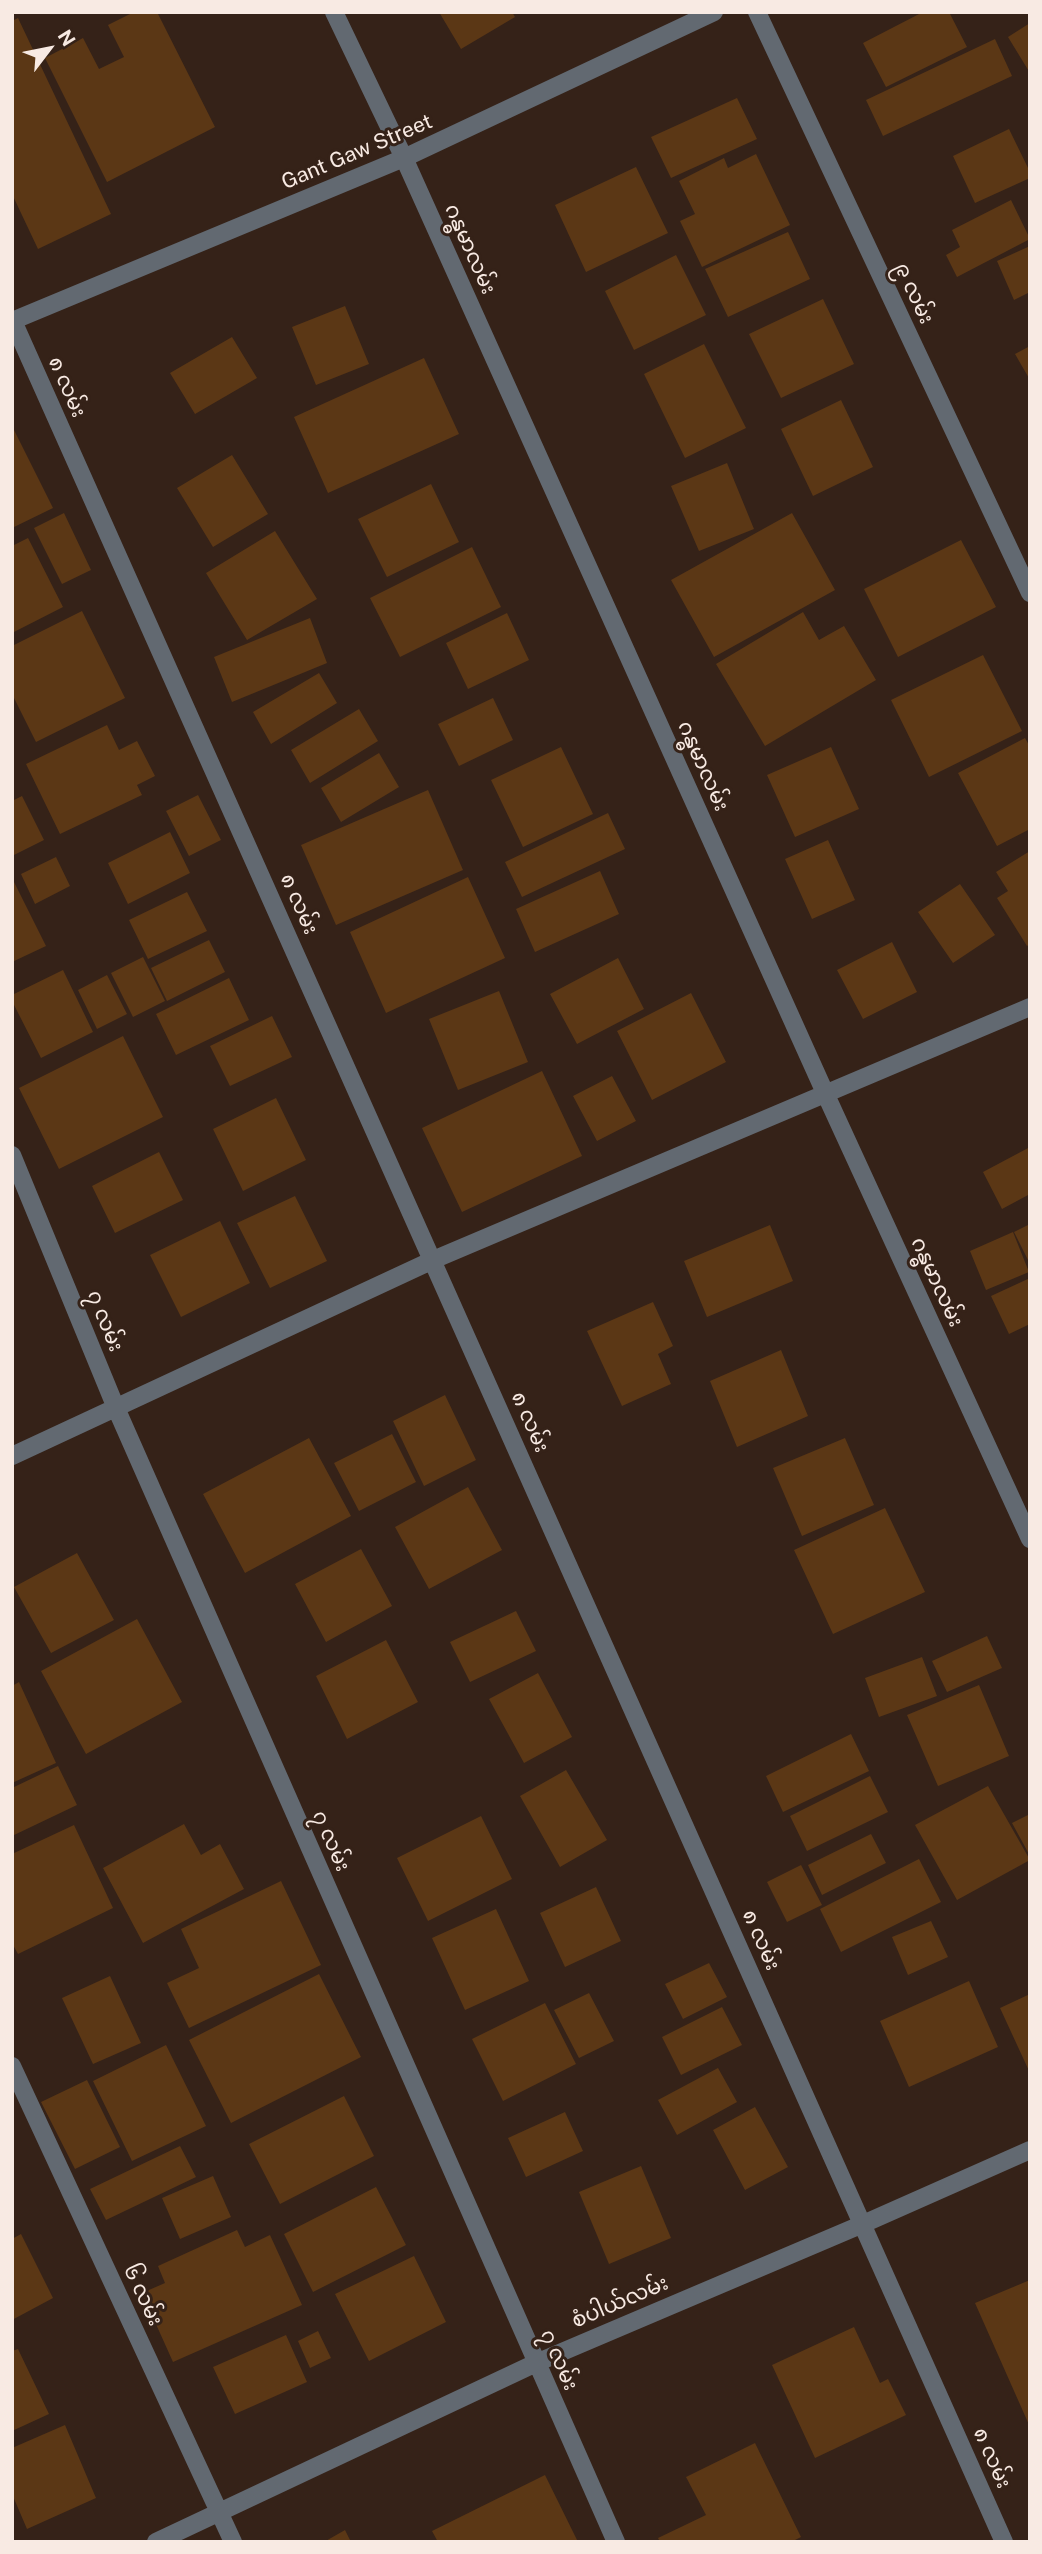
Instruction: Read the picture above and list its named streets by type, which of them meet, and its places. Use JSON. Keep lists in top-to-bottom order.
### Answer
{
  "streets": {
    "street": [
      "Gant Gaw Street",
      "ဂန္ဓမာလမ်း",
      "၉ လမ်း",
      "၈ လမ်း",
      "၇ လမ်း",
      "၆ လမ်း",
      "စံပါယ်လမ်း"
    ]
  },
  "crossings": [
    ["Gant Gaw Street", "ဂန္ဓမာလမ်း"],
    ["Gant Gaw Street", "၈ လမ်း"],
    ["၈ လမ်း", "စံပါယ်လမ်း"],
    ["၇ လမ်း", "စံပါယ်လမ်း"],
    ["၆ လမ်း", "စံပါယ်လမ်း"]
  ],
  "north": "top right"
}
